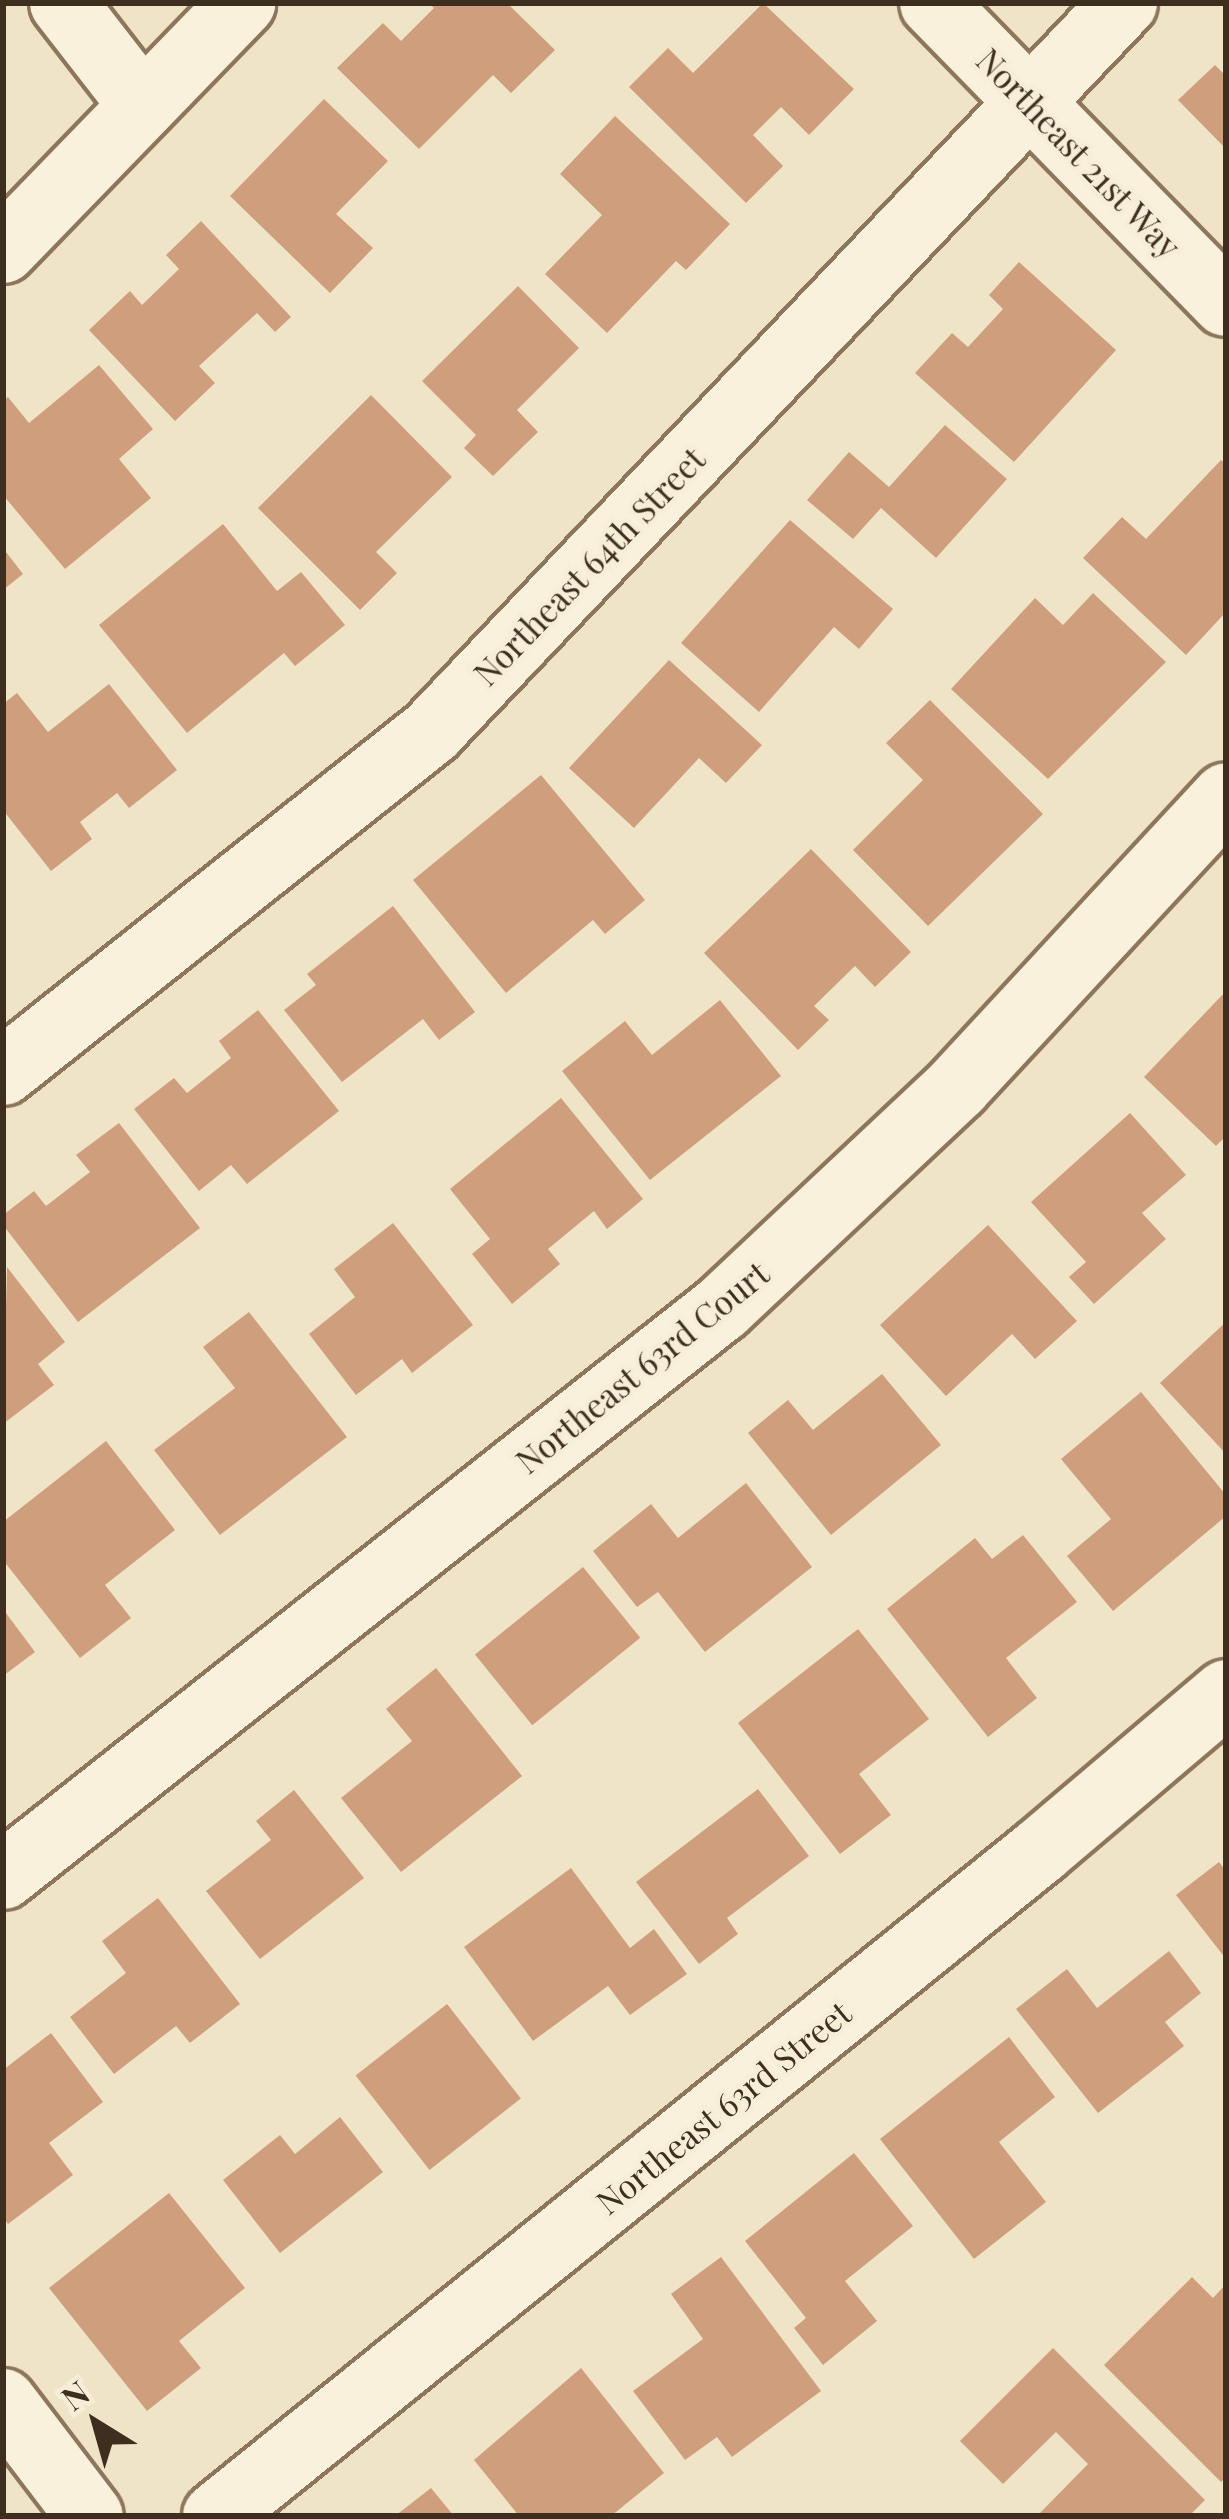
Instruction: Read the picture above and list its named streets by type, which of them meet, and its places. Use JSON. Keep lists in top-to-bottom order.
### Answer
{
  "streets": {
    "street": [
      "Northeast 21st Way",
      "Northeast 64th Street",
      "Northeast 63rd Court",
      "Northeast 63rd Street"
    ]
  },
  "crossings": [
    ["Northeast 21st Way", "Northeast 64th Street"]
  ],
  "north": "top left"
}
